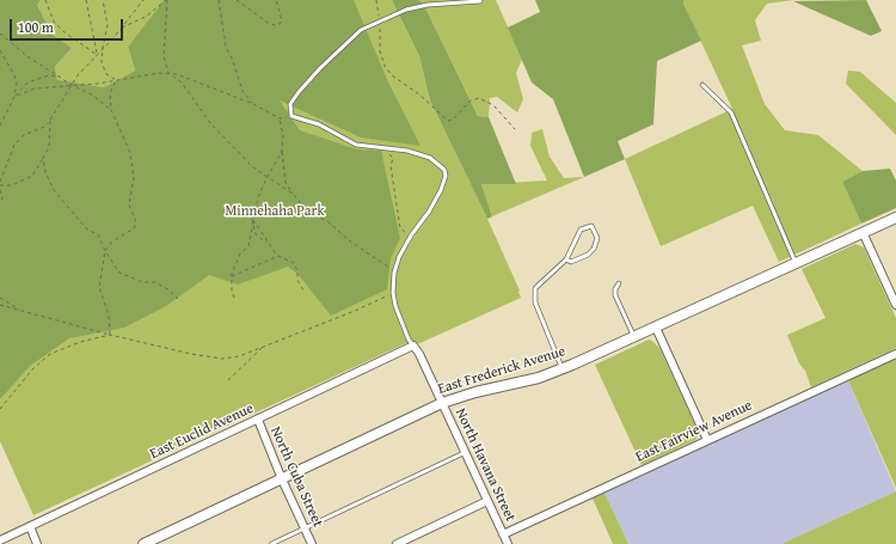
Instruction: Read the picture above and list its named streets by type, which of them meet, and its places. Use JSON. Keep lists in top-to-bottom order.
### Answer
{
  "streets": {
    "main road": ["East Frederick Avenue"],
    "street": [
      "East Euclid Avenue",
      "East Fairview Avenue",
      "North Havana Street",
      "North Cuba Street"
    ]
  },
  "crossings": [
    ["East Frederick Avenue", "North Havana Street"],
    ["East Frederick Avenue", "North Cuba Street"],
    ["East Euclid Avenue", "North Havana Street"],
    ["East Euclid Avenue", "North Cuba Street"],
    ["East Fairview Avenue", "North Havana Street"]
  ],
  "parks": ["Minnehaha Park"],
  "scale_bar": "100 m"
}
